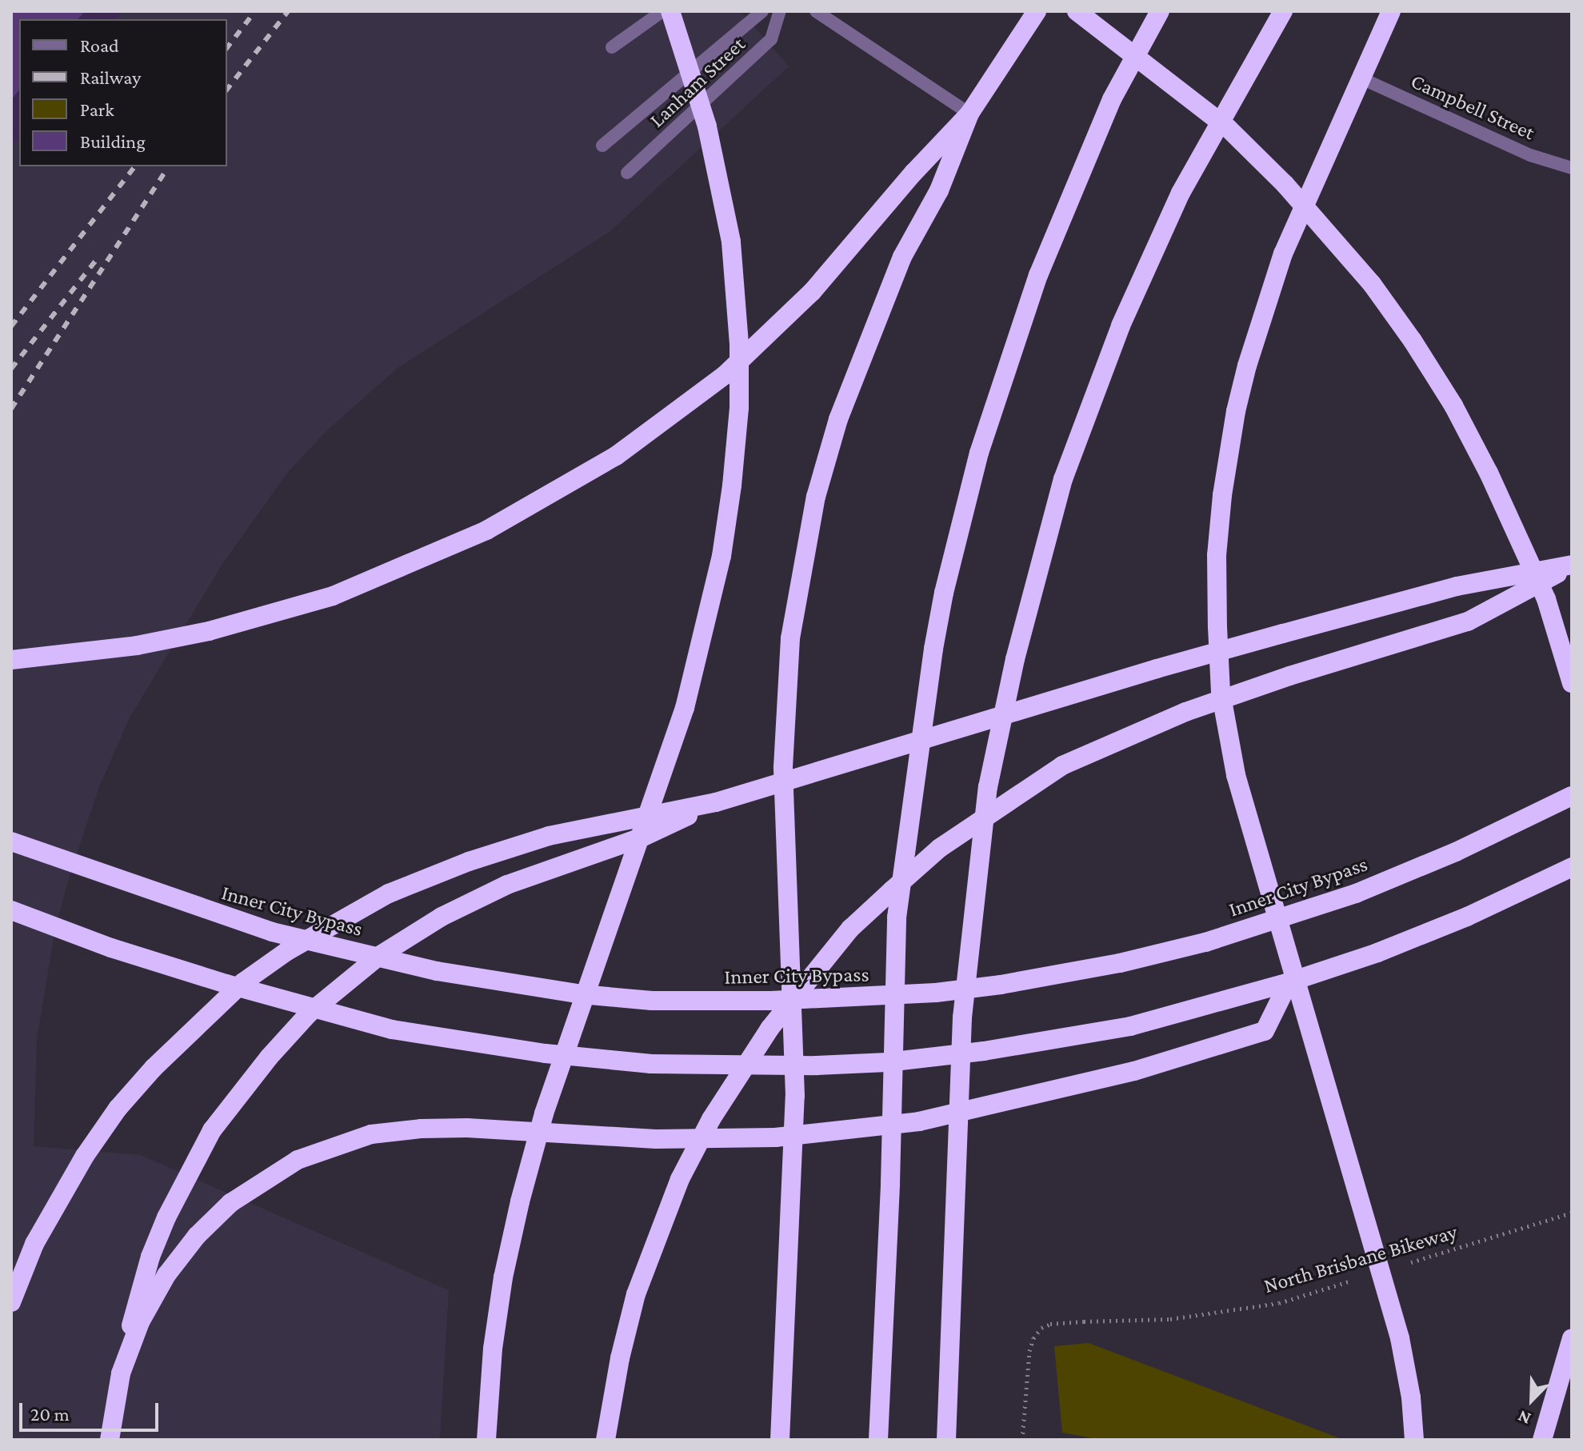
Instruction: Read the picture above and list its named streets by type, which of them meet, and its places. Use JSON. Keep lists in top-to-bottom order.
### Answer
{
  "streets": {
    "highway": ["Inner City Bypass"],
    "street": ["Lanham Street", "Campbell Street"],
    "path": ["North Brisbane Bikeway"]
  },
  "legend": [
    "Road",
    "Railway",
    "Park",
    "Building"
  ],
  "scale_bar": "20 m",
  "north": "bottom left"
}
